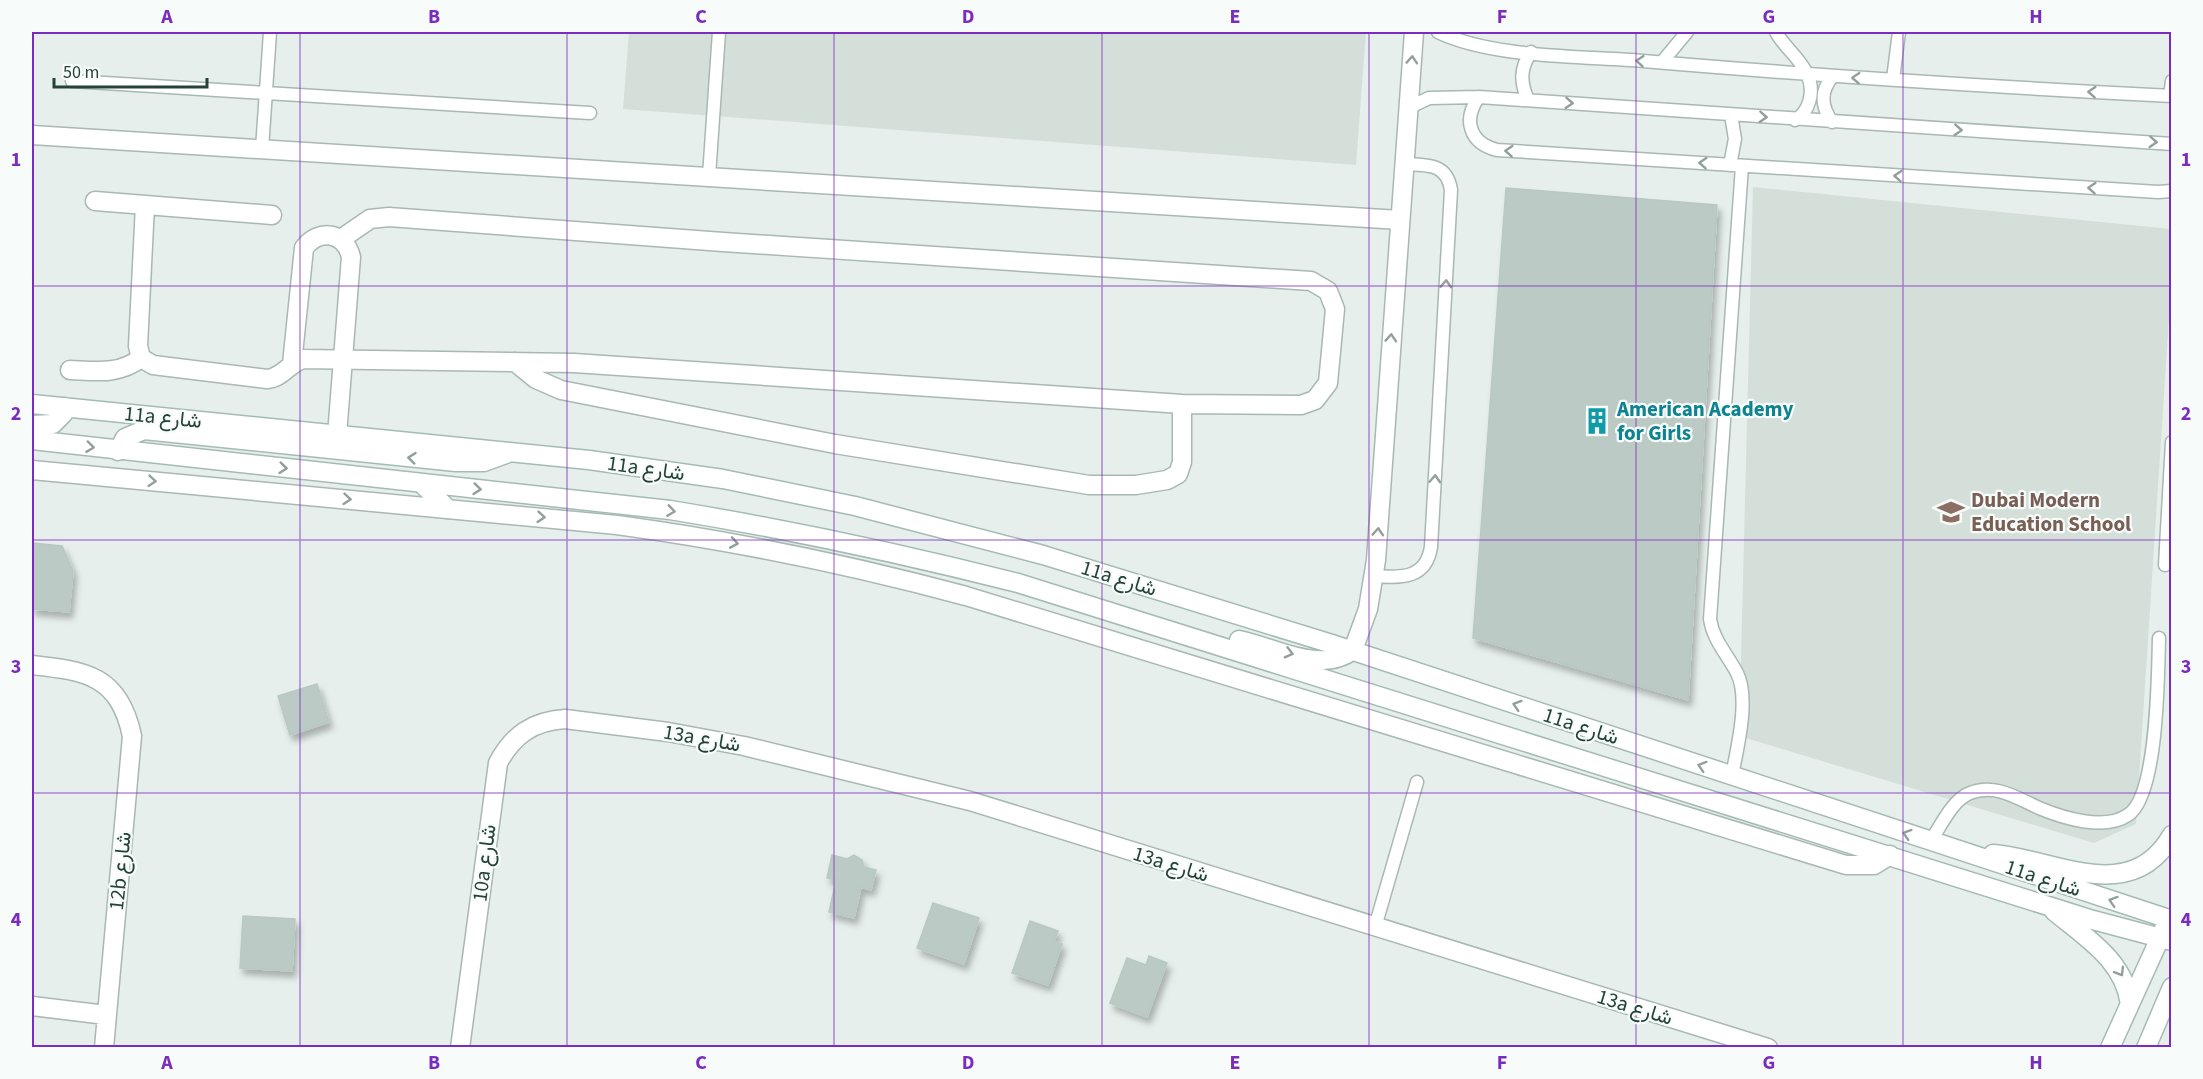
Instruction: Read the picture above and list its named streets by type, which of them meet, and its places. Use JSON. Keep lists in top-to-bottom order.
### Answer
{
  "streets": {
    "street": [
      "11a شارع",
      "13a شارع",
      "10a شارع",
      "12b شارع"
    ]
  },
  "crossings": [
    ["13a شارع", "10a شارع"]
  ],
  "places": {
    "building": ["American Academy for Girls"],
    "school or university": ["Dubai Modern Education School"]
  },
  "scale_bar": "50 m",
  "grid": {
    "columns": [
      "A",
      "B",
      "C",
      "D",
      "E",
      "F",
      "G",
      "H"
    ],
    "rows": [
      "1",
      "2",
      "3",
      "4"
    ]
  }
}
